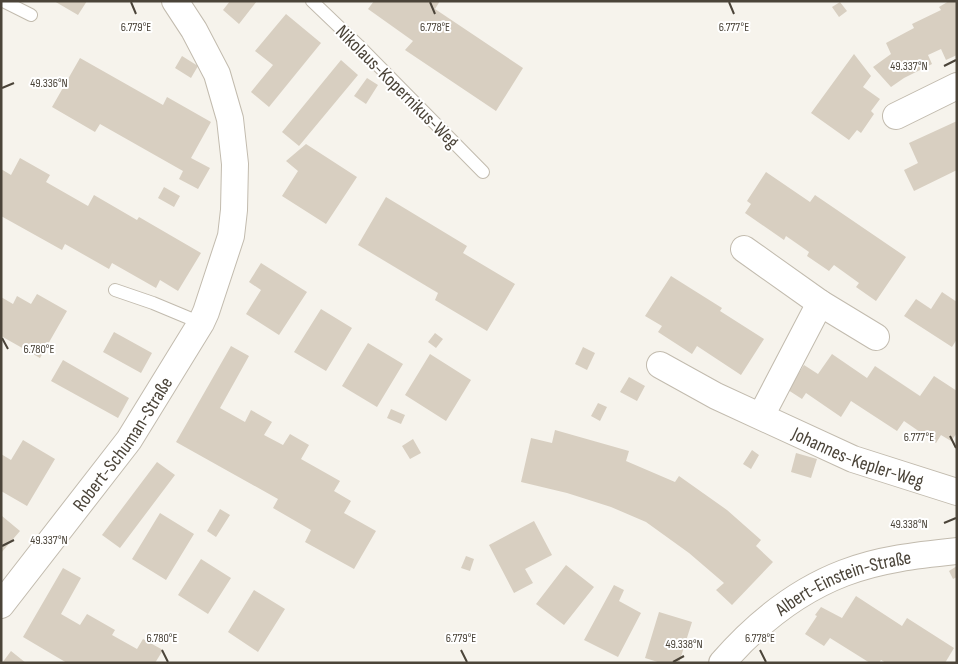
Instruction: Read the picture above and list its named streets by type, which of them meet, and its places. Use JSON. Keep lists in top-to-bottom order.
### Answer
{
  "streets": {
    "street": ["Robert-Schuman-Straße", "Johannes-Kepler-Weg", "Albert-Einstein-Straße"],
    "lane": ["Nikolaus-Kopernikus-Weg"]
  },
  "coordinates": [
    "6.779°E",
    "6.778°E",
    "6.777°E",
    "49.337°N",
    "49.336°N",
    "6.780°E",
    "49.338°N"
  ]
}
